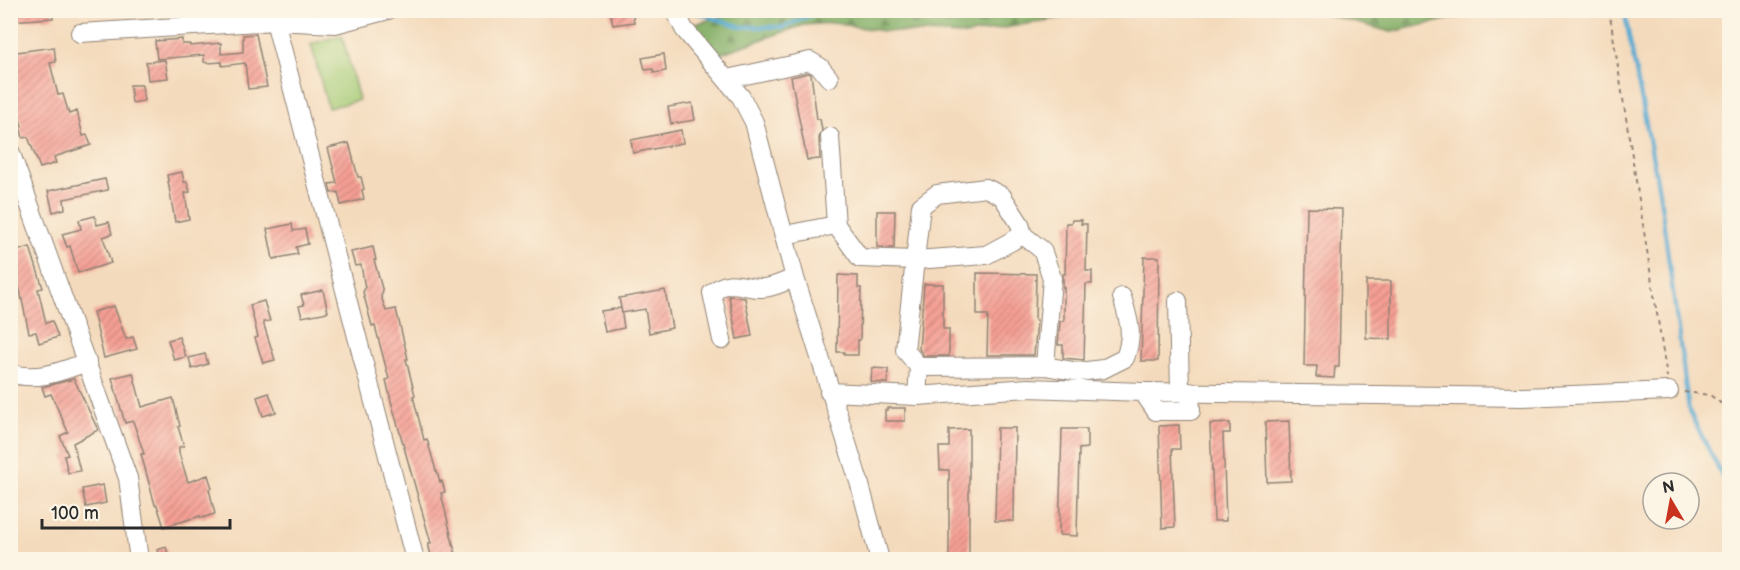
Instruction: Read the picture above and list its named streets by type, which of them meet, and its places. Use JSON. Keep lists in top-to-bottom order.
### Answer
{
  "scale_bar": "100 m",
  "north": "top"
}
